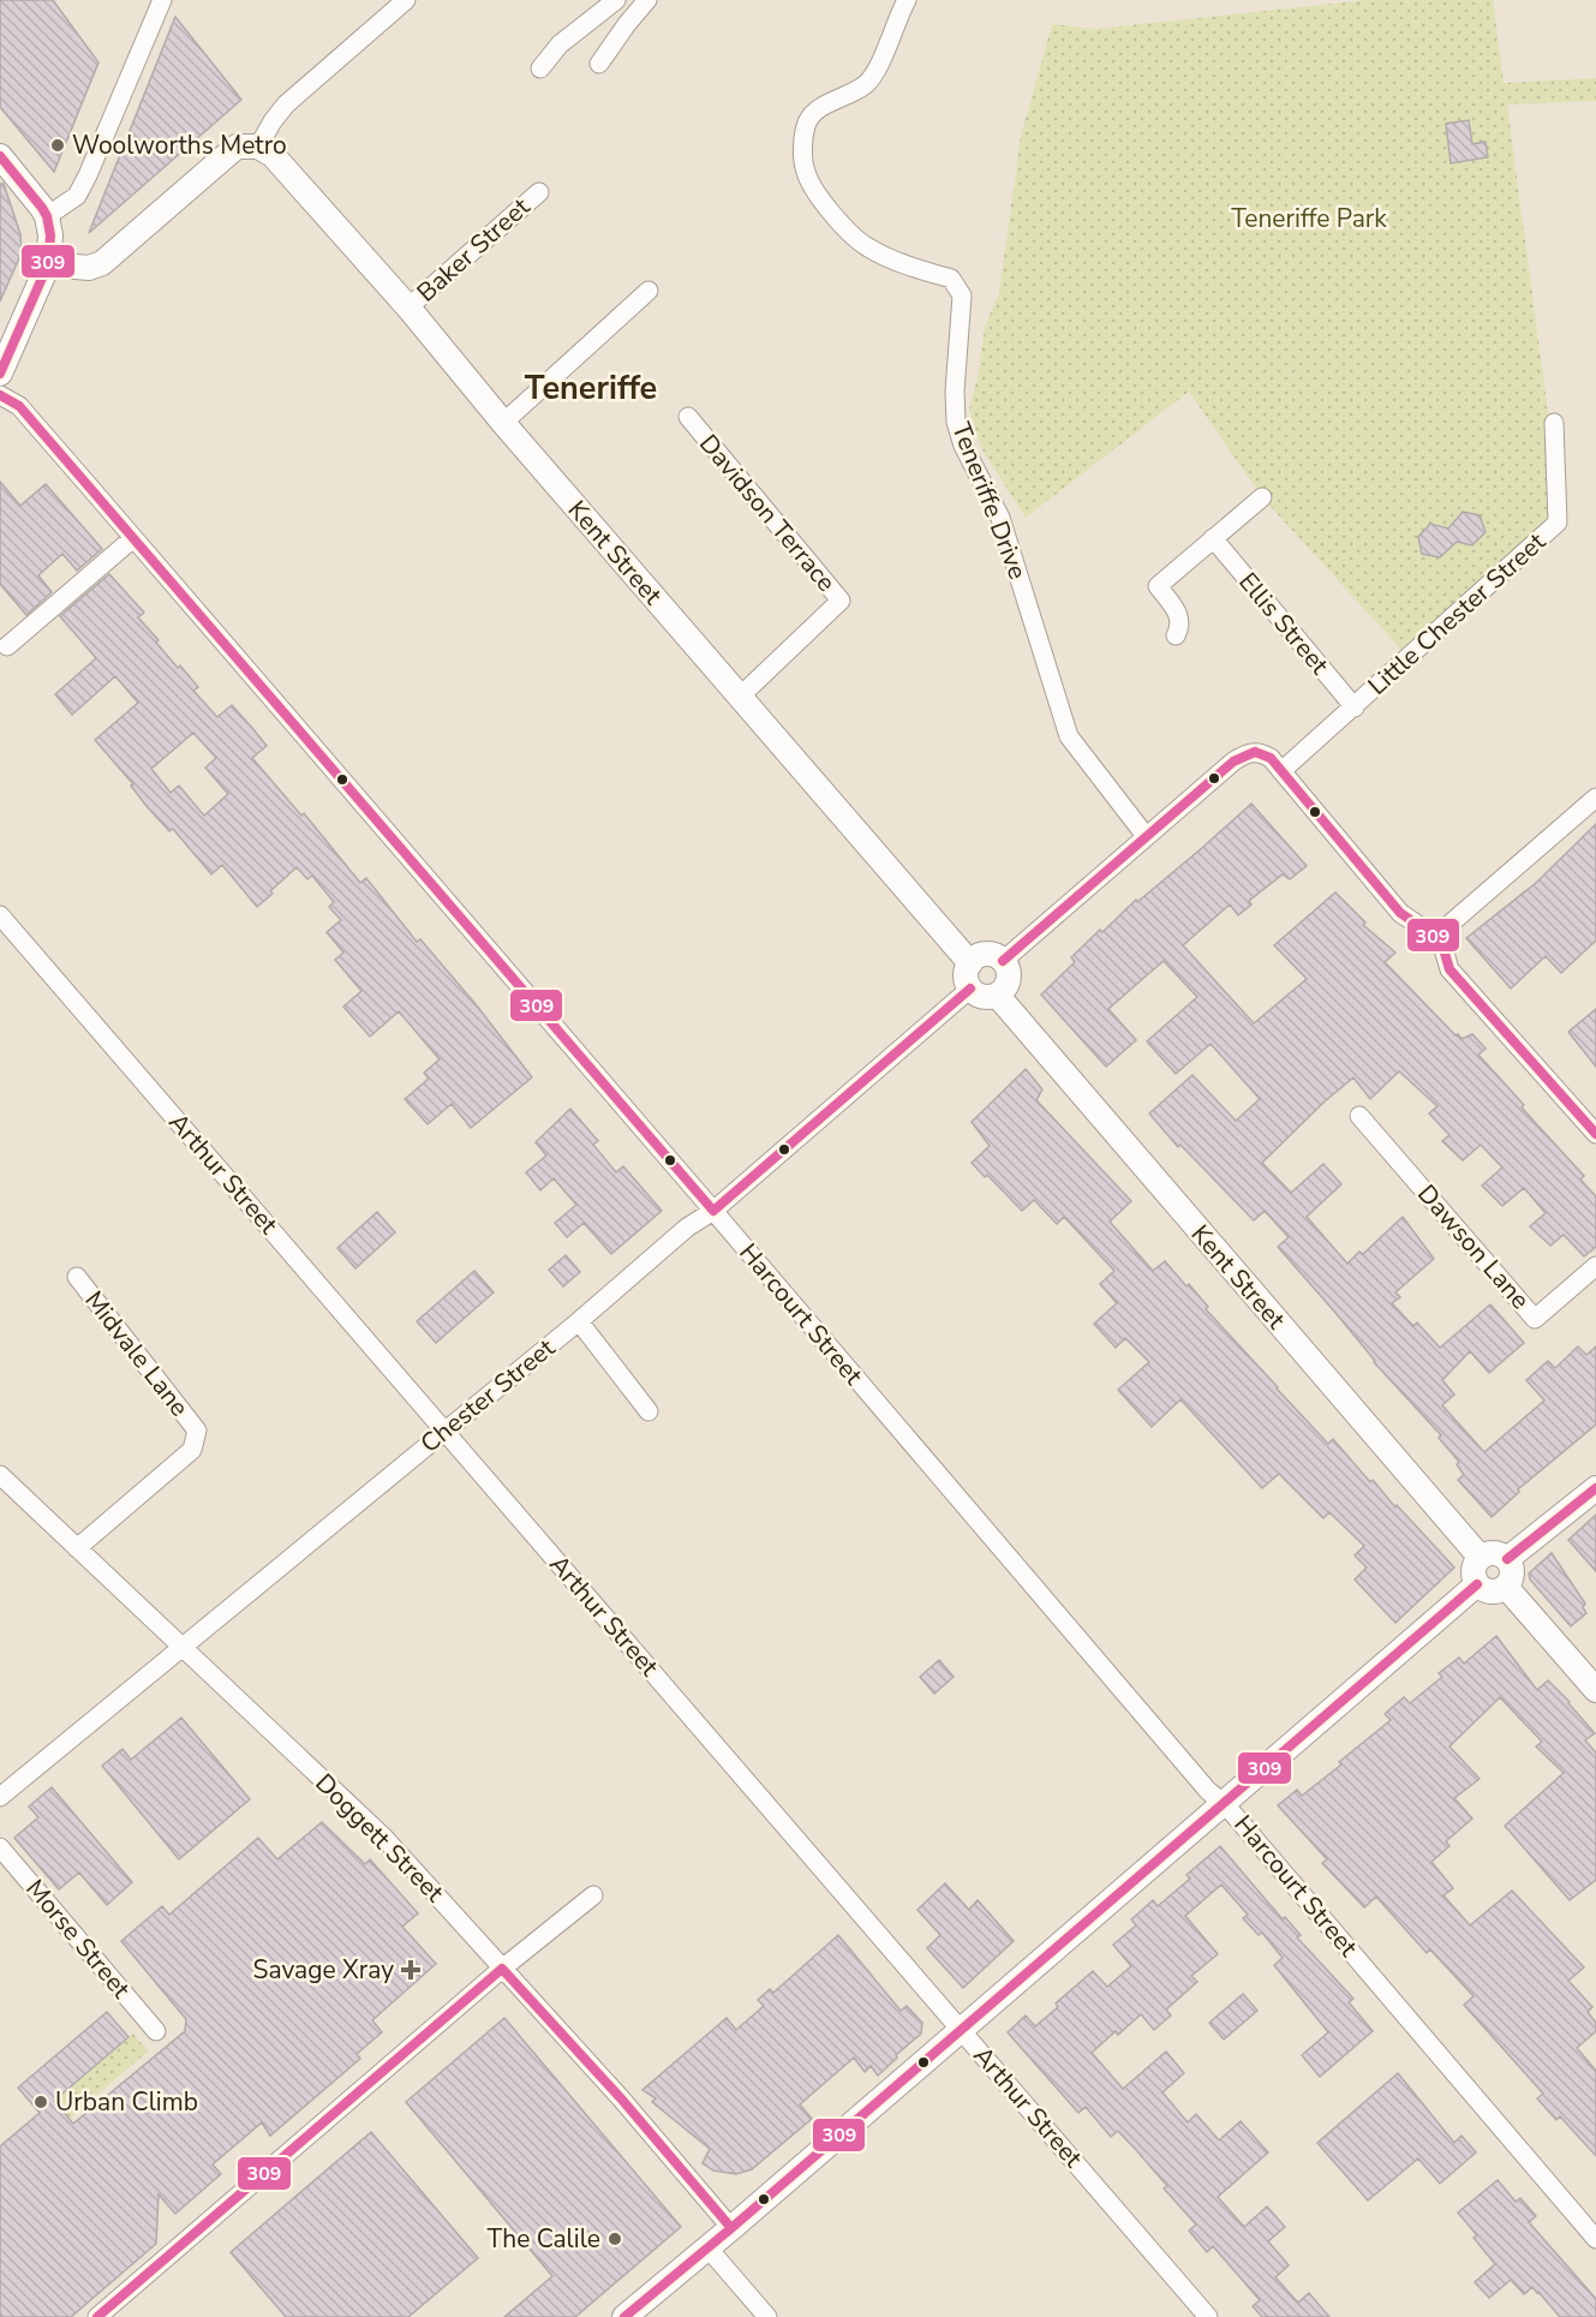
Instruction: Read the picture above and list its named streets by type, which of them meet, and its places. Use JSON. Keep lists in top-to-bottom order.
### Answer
{
  "streets": {
    "street": [
      "Baker Street",
      "Teneriffe Drive",
      "Davidson Terrace",
      "Kent Street",
      "Little Chester Street",
      "Ellis Street",
      "Arthur Street",
      "Dawson Lane",
      "Harcourt Street",
      "Midvale Lane",
      "Chester Street",
      "Doggett Street",
      "Morse Street"
    ]
  },
  "crossings": [
    ["Baker Street", "Kent Street"],
    ["Davidson Terrace", "Kent Street"],
    ["Kent Street", "Chester Street"],
    ["Little Chester Street", "Ellis Street"],
    ["Arthur Street", "Chester Street"],
    ["Harcourt Street", "Chester Street"],
    ["Midvale Lane", "Doggett Street"],
    ["Chester Street", "Doggett Street"]
  ],
  "districts": ["Teneriffe"],
  "parks": ["Teneriffe Park"],
  "places": {
    "other": ["Woolworths Metro", "Urban Climb", "The Calile"],
    "health": ["Savage Xray"]
  },
  "lines": ["transit line 309"]
}
